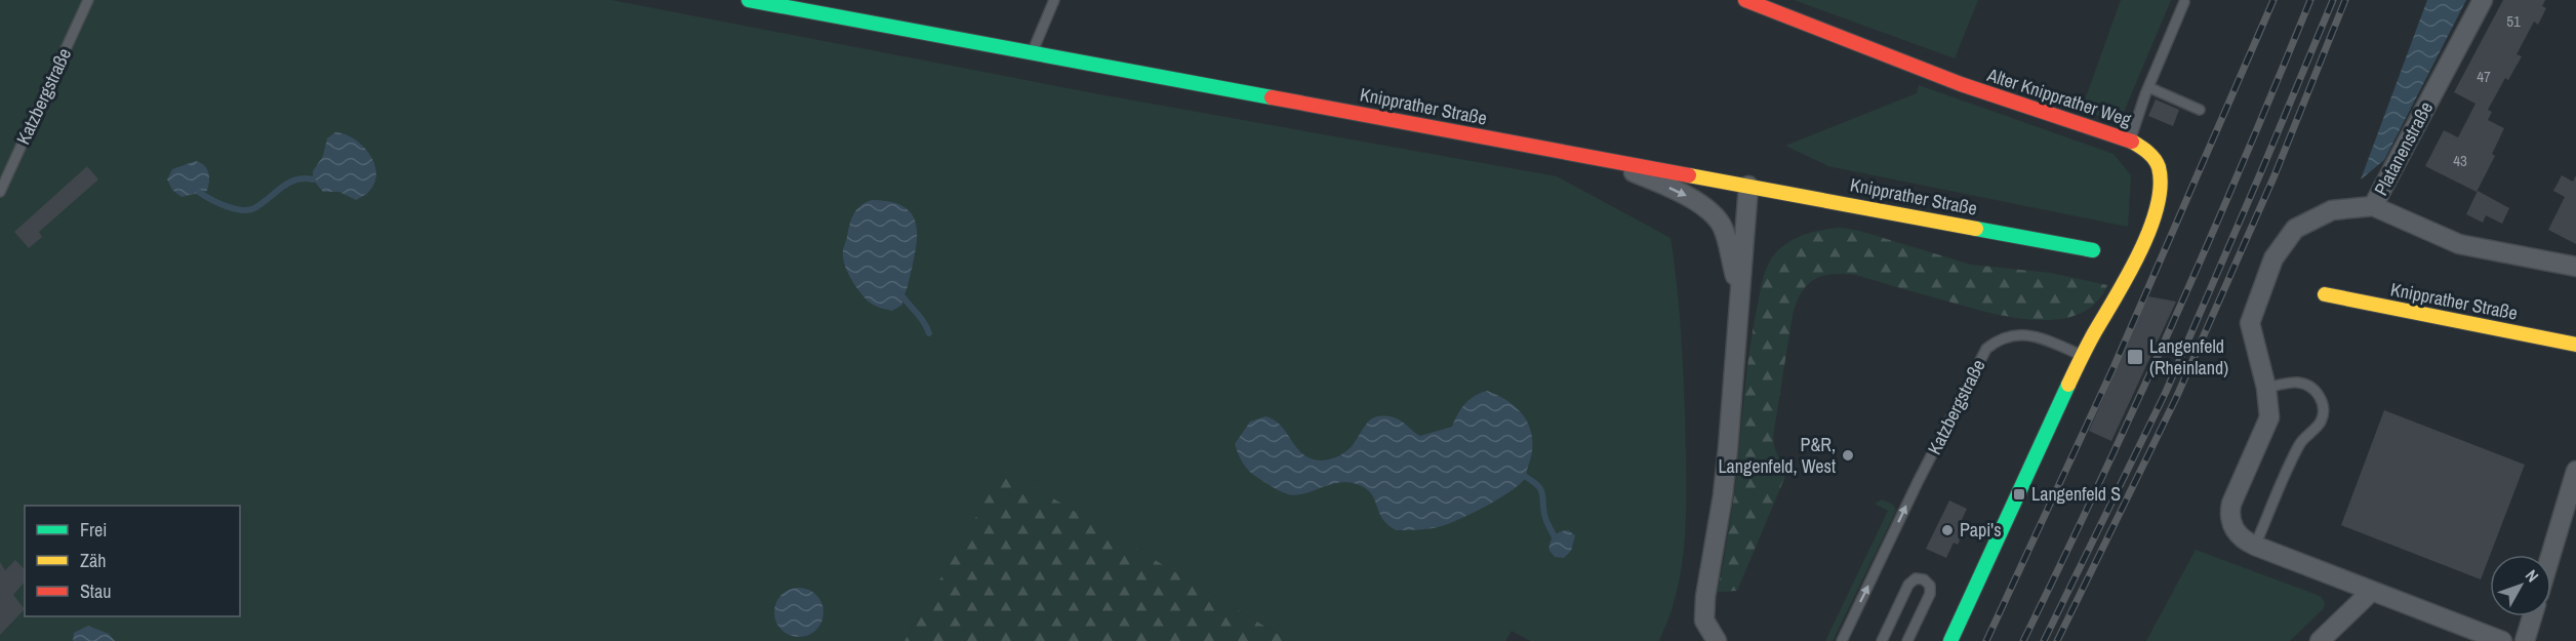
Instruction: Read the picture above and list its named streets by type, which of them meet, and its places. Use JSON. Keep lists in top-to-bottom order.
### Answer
{
  "streets": {
    "main road": ["Alter Knipprather Weg", "Knipprather Straße"],
    "street": ["Platanenstraße"],
    "lane": ["Katzbergstraße"]
  },
  "crossings": [
    ["Katzbergstraße", "Alter Knipprather Weg"]
  ],
  "one_way": ["Katzbergstraße"],
  "places": {
    "transit": ["Langenfeld (Rheinland)", "Langenfeld S"],
    "other": ["P&R, Langenfeld, West", "Papi's"]
  },
  "house_numbers": ["51", "47", "43"],
  "legend": ["Frei", "Zäh", "Stau"],
  "north": "top right"
}
